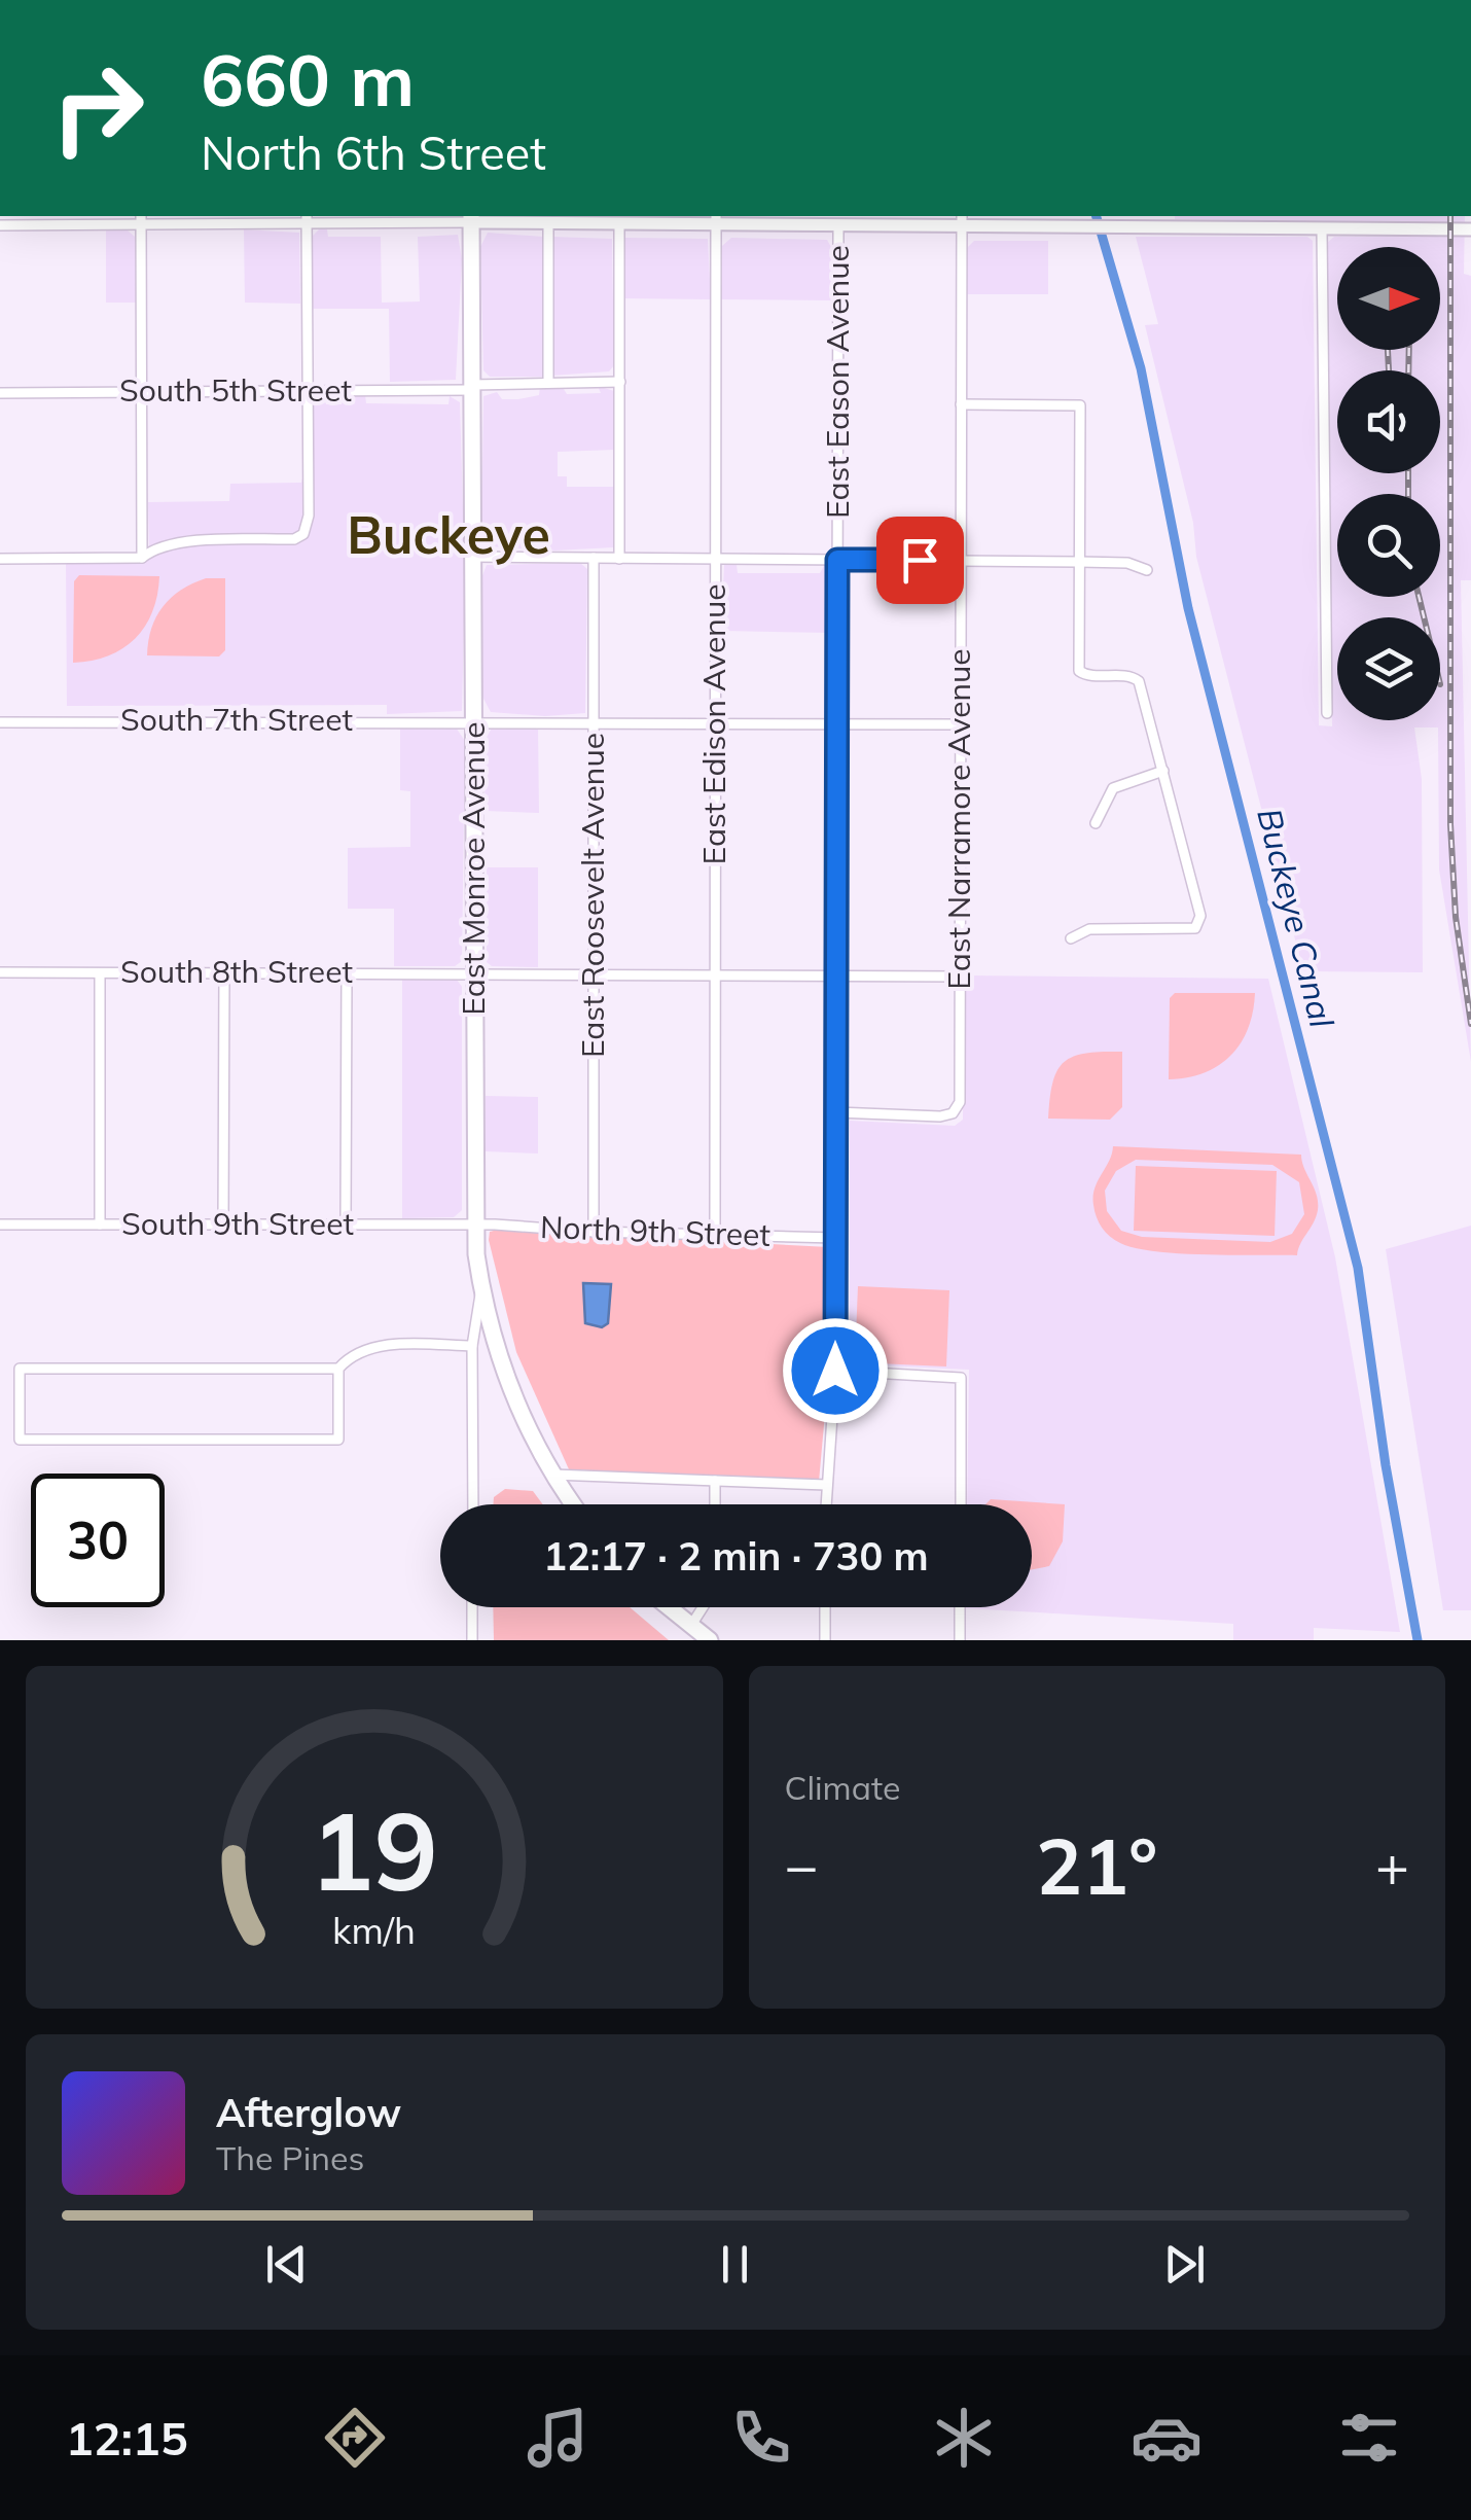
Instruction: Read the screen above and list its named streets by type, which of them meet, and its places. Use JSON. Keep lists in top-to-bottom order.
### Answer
{
  "streets": {
    "main road": ["East Monroe Avenue"],
    "street": [
      "East Eason Avenue",
      "South 5th Street",
      "South 7th Street",
      "East Edison Avenue",
      "East Narramore Avenue",
      "East Roosevelt Avenue",
      "South 8th Street",
      "South 9th Street",
      "North 9th Street"
    ]
  },
  "crossings": [
    ["East Eason Avenue", "South 7th Street"],
    ["East Eason Avenue", "East Narramore Avenue"],
    ["East Eason Avenue", "South 8th Street"],
    ["East Eason Avenue", "North 9th Street"],
    ["South 5th Street", "East Monroe Avenue"],
    ["South 7th Street", "East Edison Avenue"],
    ["South 7th Street", "East Narramore Avenue"],
    ["South 7th Street", "East Monroe Avenue"],
    ["South 7th Street", "East Roosevelt Avenue"],
    ["East Edison Avenue", "South 8th Street"],
    ["East Edison Avenue", "North 9th Street"],
    ["East Narramore Avenue", "South 8th Street"],
    ["East Monroe Avenue", "South 8th Street"],
    ["East Monroe Avenue", "South 9th Street"],
    ["East Monroe Avenue", "North 9th Street"],
    ["East Roosevelt Avenue", "South 8th Street"],
    ["East Roosevelt Avenue", "North 9th Street"],
    ["South 9th Street", "North 9th Street"]
  ],
  "districts": ["Buckeye"],
  "water": ["Buckeye Canal"],
  "north": "right",
  "page": {
    "turn": ["660 m", "North 6th Street"],
    "limit": "30",
    "trip": "12:17 · 2 min · 730 m",
    "tile": "Climate",
    "heat": ["−", "21°", "+"],
    "song": ["Afterglow", "The Pines"],
    "tabs": "12:15",
    "gauge": ["19", "km/h"]
  }
}
